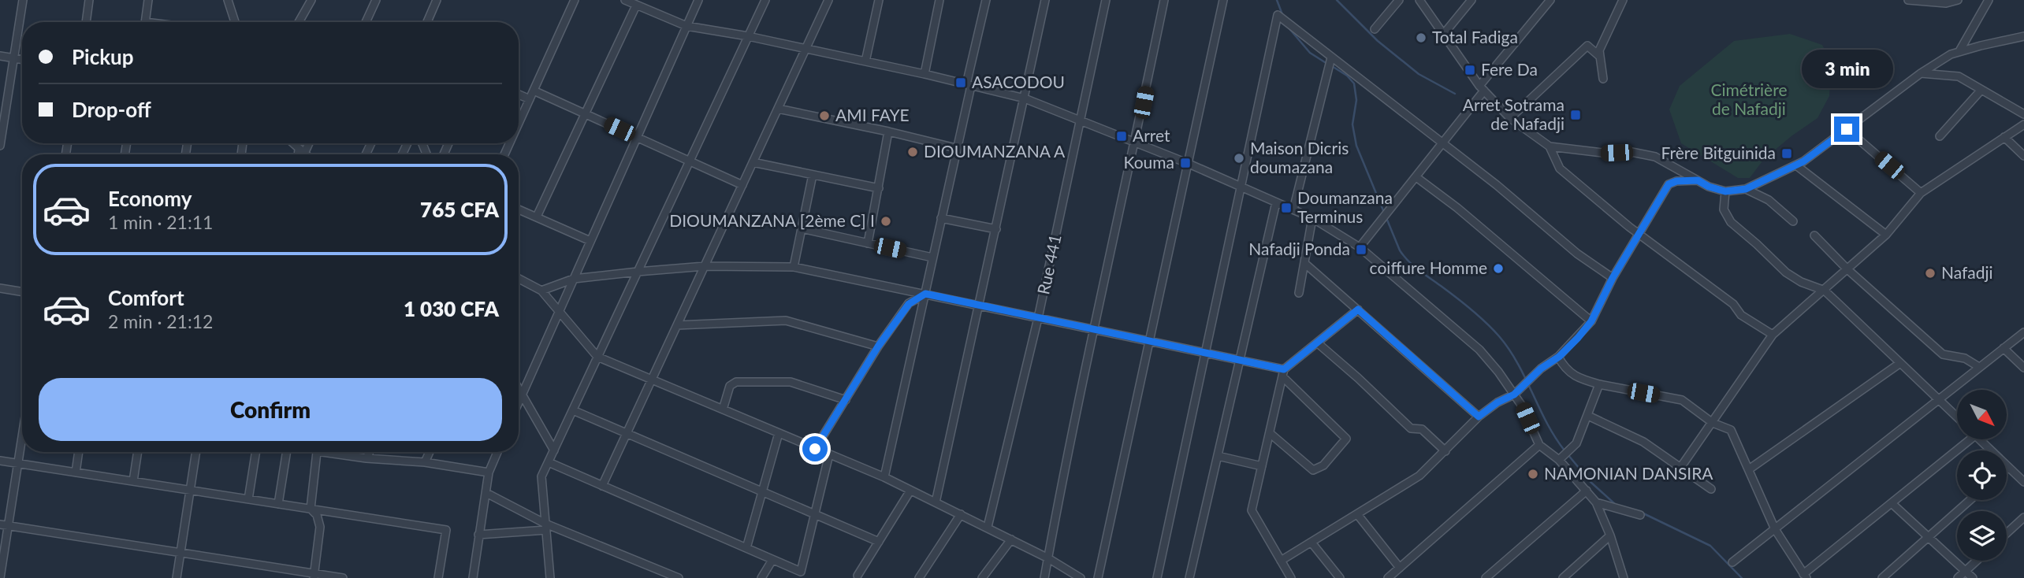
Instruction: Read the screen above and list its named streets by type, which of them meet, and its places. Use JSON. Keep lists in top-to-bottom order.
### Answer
{
  "streets": {
    "street": ["Rue 441"]
  },
  "parks": ["Cimétrière de Nafadji"],
  "places": {
    "other": [
      "Total Fadiga",
      "AMI FAYE",
      "DIOUMANZANA A",
      "Maison Dicris doumazana",
      "DIOUMANZANA [2ème C] I",
      "coiffure Homme",
      "Nafadji",
      "NAMONIAN DANSIRA"
    ],
    "transit": [
      "Fere Da",
      "ASACODOU",
      "Arret Sotrama de Nafadji",
      "Arret",
      "Frère Bitguinida",
      "Kouma",
      "Doumanzana Terminus",
      "Nafadji Ponda"
    ]
  },
  "north": "bottom right",
  "page": {
    "banner": ["Pickup", "Drop-off"],
    "bubble": "3 min",
    "list": [
      {
        "name": "Economy",
        "note": "1 min · 21:11",
        "value": "765 CFA"
      },
      {
        "name": "Comfort",
        "note": "2 min · 21:12",
        "value": "1 030 CFA"
      }
    ],
    "buttons": "Confirm"
  }
}
